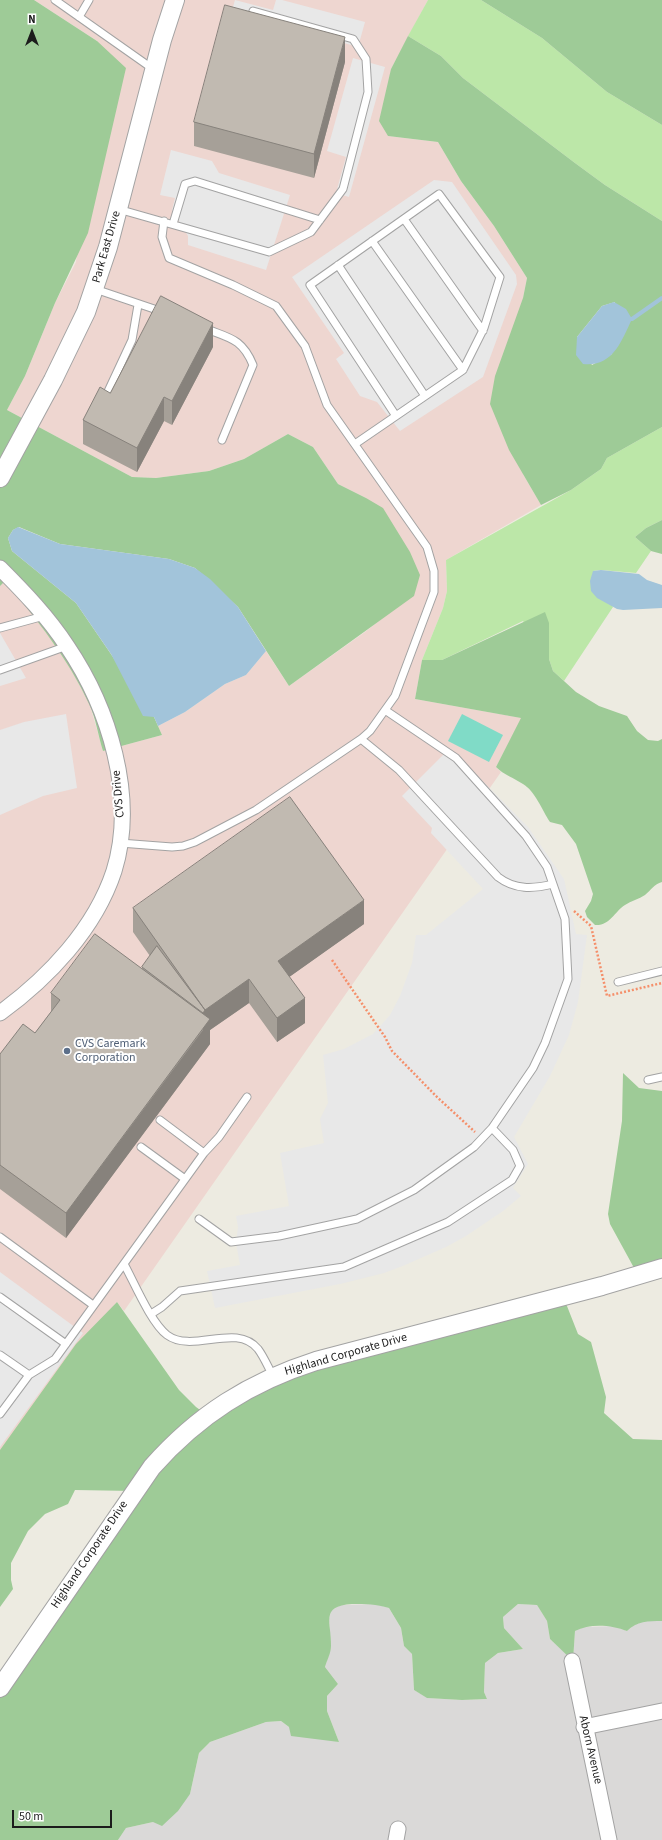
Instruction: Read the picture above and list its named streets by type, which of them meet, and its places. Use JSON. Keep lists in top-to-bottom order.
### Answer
{
  "streets": {
    "street": [
      "Park East Drive",
      "CVS Drive",
      "Highland Corporate Drive",
      "Aborn Avenue"
    ]
  },
  "places": ["CVS Caremark Corporation"],
  "scale_bar": "50 m",
  "north": "top"
}
